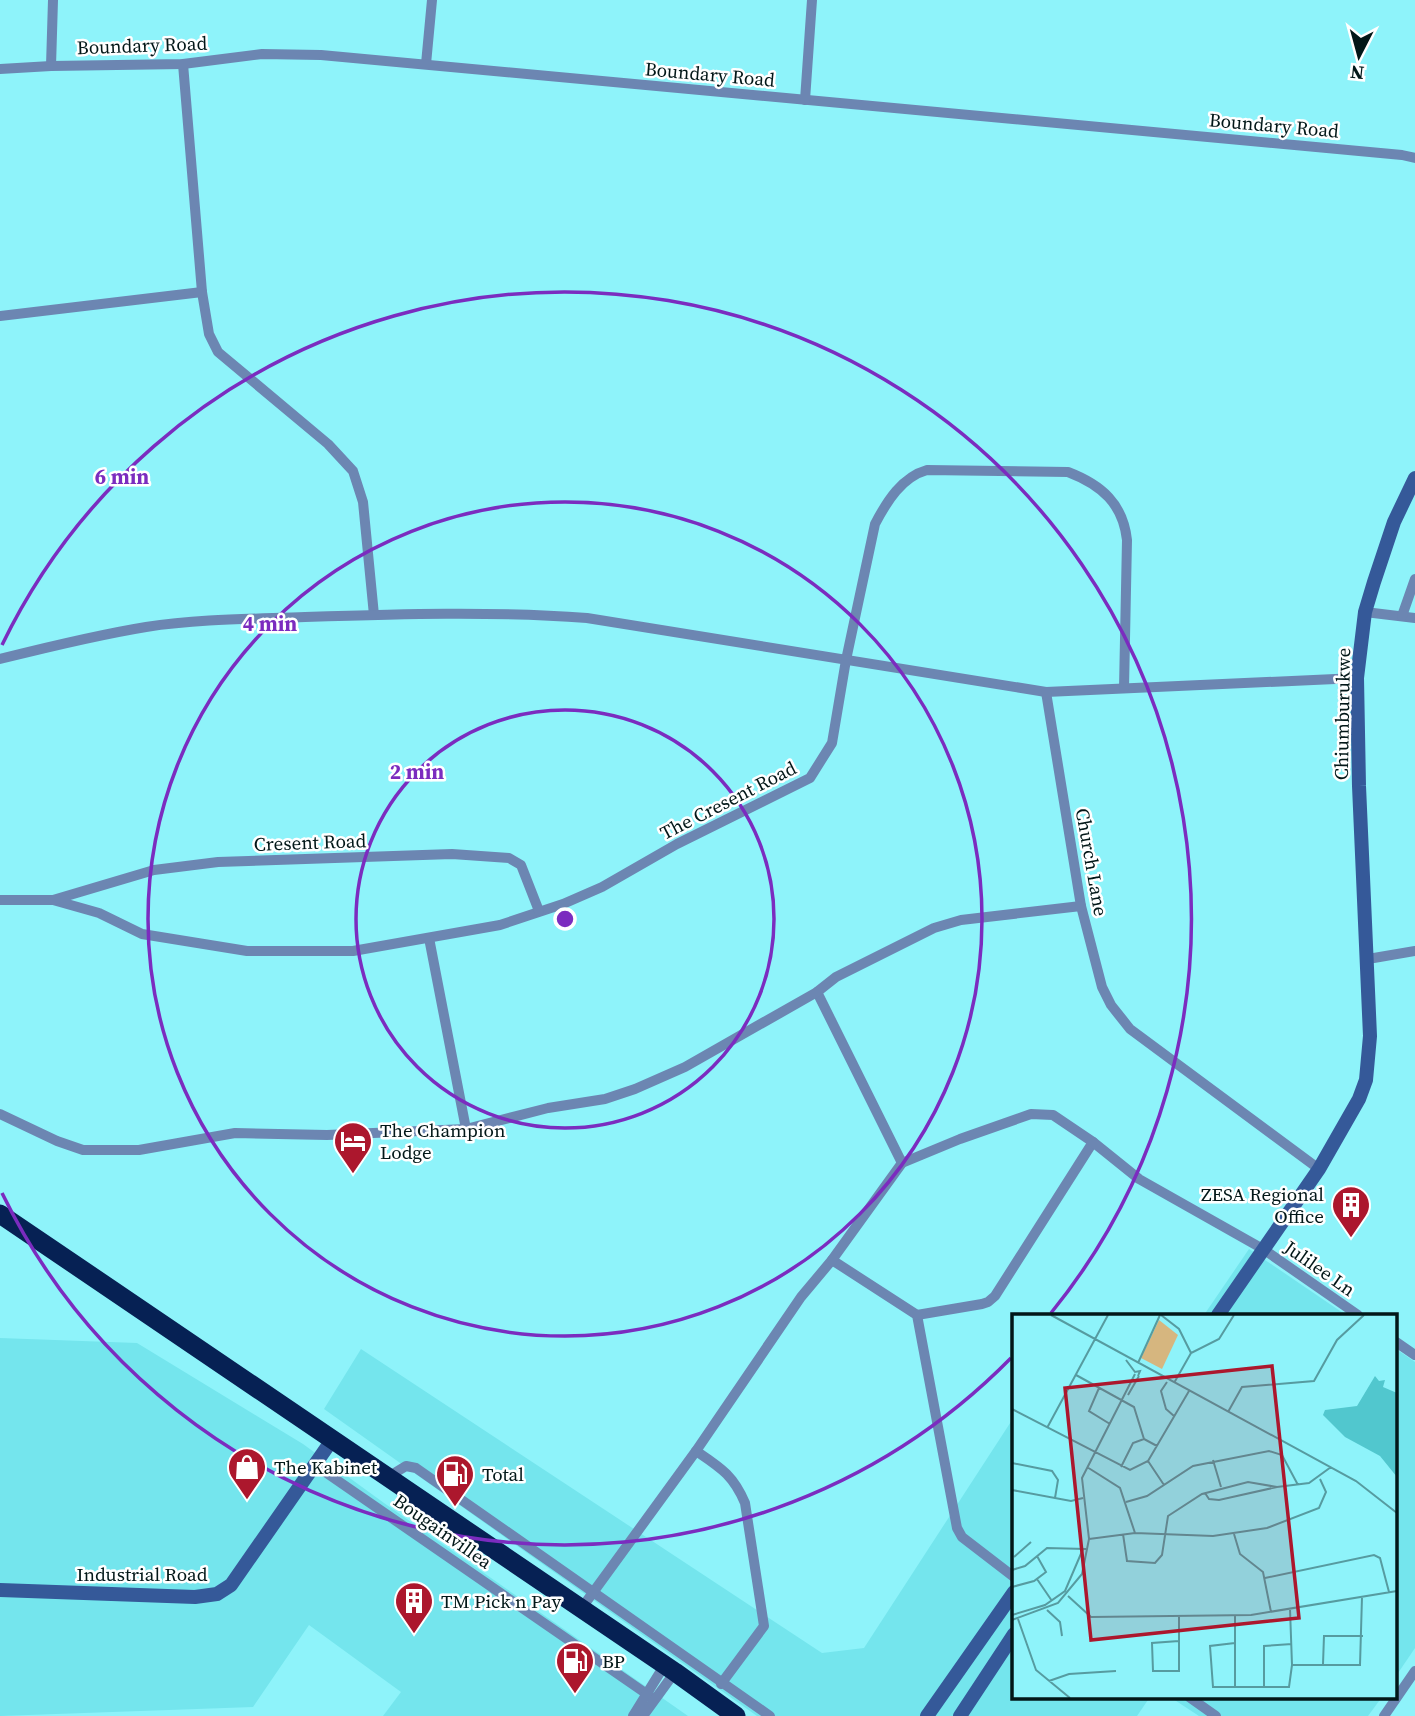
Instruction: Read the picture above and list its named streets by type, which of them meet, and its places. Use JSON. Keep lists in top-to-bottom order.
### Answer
{
  "streets": {
    "street": [
      "Boundary Road",
      "Chiumburukwe",
      "The Cresent Road",
      "Cresent Road",
      "Church Lane",
      "Julilee Ln",
      "Bougainvillea",
      "Industrial Road"
    ]
  },
  "crossings": [
    ["Chiumburukwe", "Church Lane"],
    ["Chiumburukwe", "Julilee Ln"],
    ["The Cresent Road", "Cresent Road"],
    ["Bougainvillea", "Industrial Road"]
  ],
  "places": {
    "hotel": ["The Champion Lodge"],
    "building": ["ZESA Regional Office", "TM Pick n Pay"],
    "shop": ["The Kabinet"],
    "fuel station": ["Total", "BP"]
  },
  "north": "bottom",
  "rings": ["6 min", "4 min", "2 min"]
}
